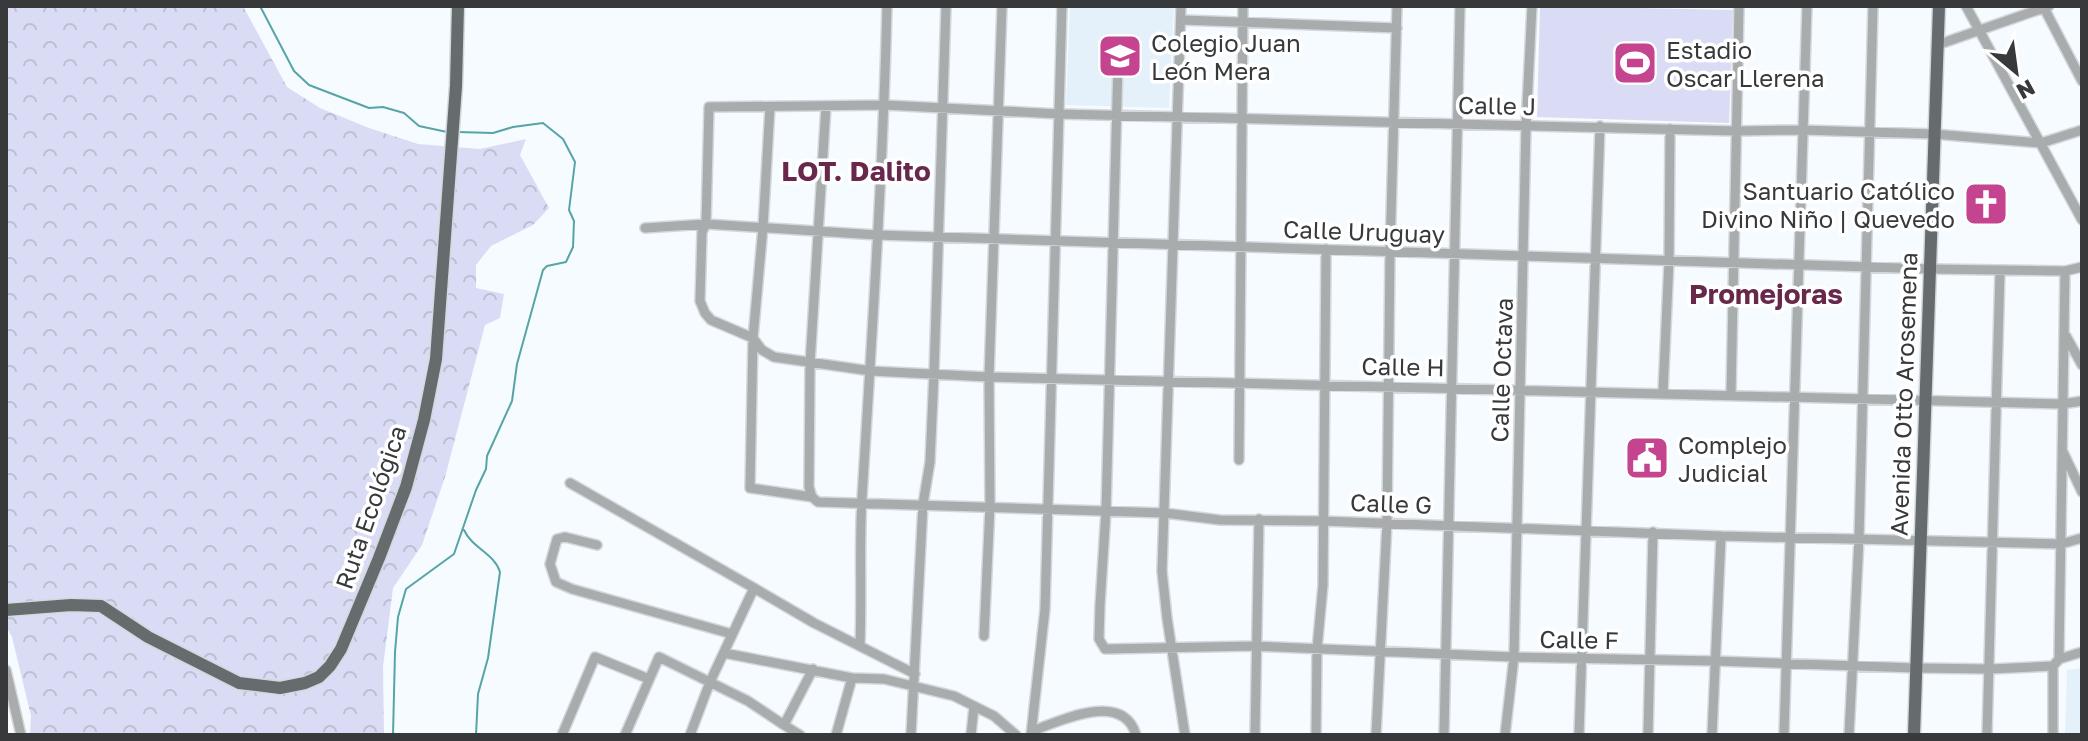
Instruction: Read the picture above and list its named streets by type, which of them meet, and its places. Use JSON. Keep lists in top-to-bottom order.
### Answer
{
  "streets": {
    "main road": ["Avenida Otto Arosemena", "Ruta Ecológica"],
    "street": [
      "Calle J",
      "Calle Uruguay",
      "Calle H",
      "Calle Octava",
      "Calle G",
      "Calle F"
    ]
  },
  "crossings": [
    ["Calle J", "Calle H"],
    ["Calle J", "Calle Octava"],
    ["Calle J", "Avenida Otto Arosemena"],
    ["Calle Uruguay", "Calle H"],
    ["Calle Uruguay", "Calle Octava"],
    ["Calle Uruguay", "Avenida Otto Arosemena"],
    ["Calle H", "Calle Octava"],
    ["Calle H", "Avenida Otto Arosemena"],
    ["Calle H", "Calle G"],
    ["Calle Octava", "Calle G"],
    ["Calle Octava", "Calle F"],
    ["Avenida Otto Arosemena", "Calle G"],
    ["Avenida Otto Arosemena", "Calle F"],
    ["Calle G", "Calle F"]
  ],
  "districts": ["LOT. Dalito", "Promejoras"],
  "places": {
    "school or university": ["Colegio Juan León Mera"],
    "sports": ["Estadio Oscar Llerena"],
    "church": ["Santuario Católico Divino Niño | Quevedo"],
    "public building": ["Complejo Judicial"]
  },
  "north": "bottom right"
}
